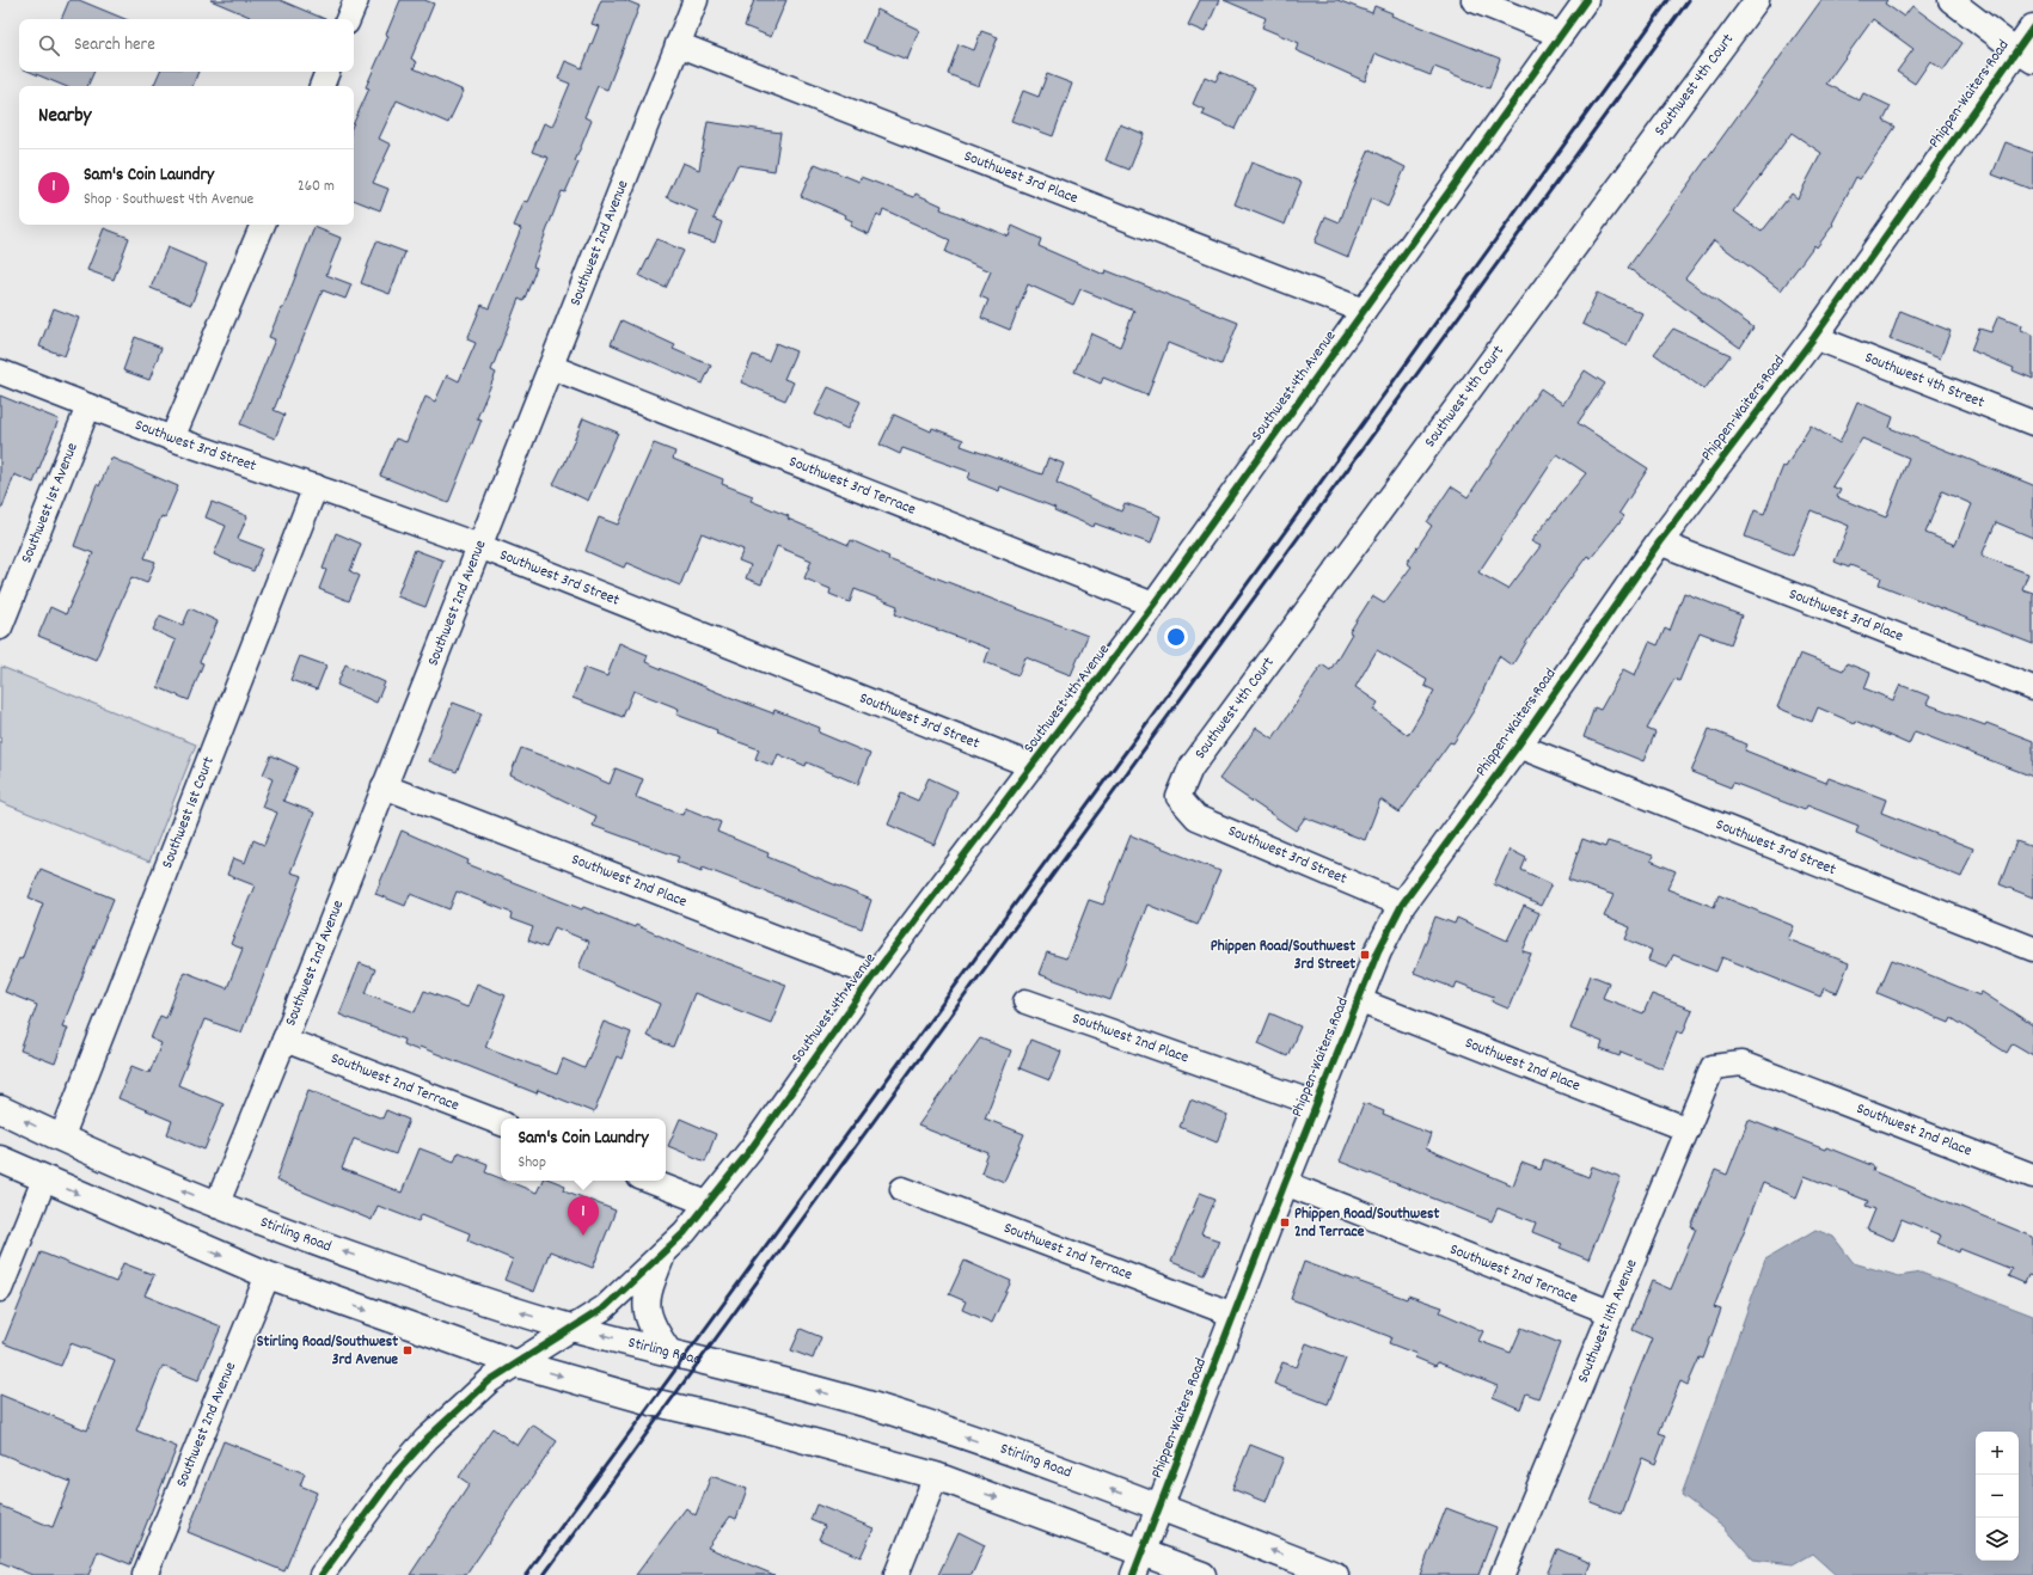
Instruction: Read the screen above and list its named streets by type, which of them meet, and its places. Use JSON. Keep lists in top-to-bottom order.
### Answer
{
  "streets": {
    "main road": ["Phippen-Waiters Road", "Stirling Road"],
    "street": [
      "Southwest 4th Court",
      "Southwest 3rd Place",
      "Southwest 2nd Avenue",
      "Southwest 4th Street",
      "Southwest 4th Avenue",
      "Southwest 3rd Street",
      "Southwest 3rd Terrace",
      "Southwest 1st Avenue",
      "Southwest 1st Court",
      "Southwest 2nd Place",
      "Southwest 2nd Terrace",
      "Southwest 11th Avenue"
    ]
  },
  "crossings": [
    ["Southwest 4th Court", "Southwest 3rd Street"],
    ["Phippen-Waiters Road", "Southwest 3rd Place"],
    ["Phippen-Waiters Road", "Southwest 4th Street"],
    ["Phippen-Waiters Road", "Southwest 3rd Street"],
    ["Phippen-Waiters Road", "Southwest 2nd Place"],
    ["Phippen-Waiters Road", "Southwest 2nd Terrace"],
    ["Phippen-Waiters Road", "Stirling Road"],
    ["Southwest 3rd Place", "Southwest 2nd Avenue"],
    ["Southwest 3rd Place", "Southwest 4th Avenue"],
    ["Southwest 2nd Avenue", "Southwest 3rd Street"],
    ["Southwest 2nd Avenue", "Southwest 3rd Terrace"],
    ["Southwest 2nd Avenue", "Southwest 2nd Place"],
    ["Southwest 2nd Avenue", "Southwest 2nd Terrace"],
    ["Southwest 2nd Avenue", "Stirling Road"],
    ["Southwest 4th Avenue", "Southwest 3rd Street"],
    ["Southwest 4th Avenue", "Southwest 3rd Terrace"],
    ["Southwest 4th Avenue", "Southwest 2nd Place"],
    ["Southwest 4th Avenue", "Stirling Road"],
    ["Southwest 3rd Street", "Southwest 1st Avenue"],
    ["Southwest 3rd Street", "Southwest 1st Court"],
    ["Southwest 1st Court", "Stirling Road"],
    ["Southwest 2nd Place", "Southwest 11th Avenue"],
    ["Southwest 2nd Terrace", "Southwest 11th Avenue"]
  ],
  "places": {
    "transit": ["Phippen Road/Southwest 3rd Street", "Phippen Road/Southwest 2nd Terrace", "Stirling Road/Southwest 3rd Avenue"]
  },
  "page": {
    "search": "Search here",
    "heading": "Nearby",
    "list": [
      {
        "mark": "1",
        "name": "Sam's Coin Laundry",
        "note": "Shop · Southwest 4th Avenue",
        "value": "260 m"
      }
    ],
    "popup": ["Sam's Coin Laundry", "Shop"],
    "pins": "1",
    "map_buttons": ["+", "−"]
  }
}
